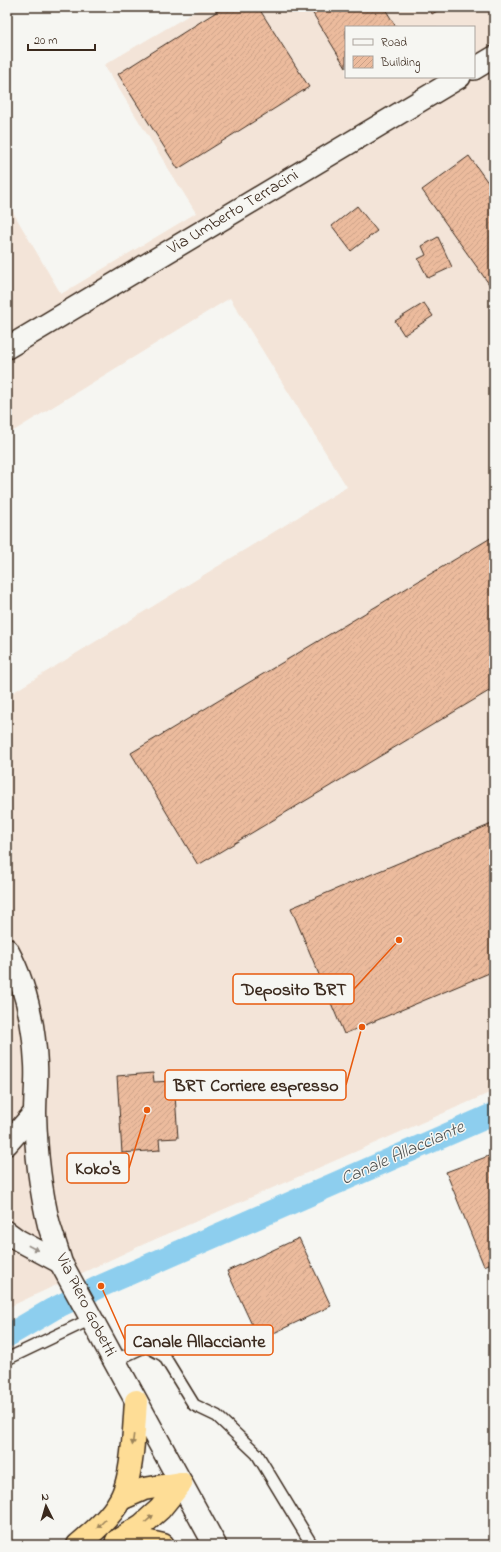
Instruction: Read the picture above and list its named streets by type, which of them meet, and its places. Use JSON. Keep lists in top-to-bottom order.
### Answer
{
  "streets": {
    "street": ["Via Umberto Terracini", "Via Piero Gobetti"]
  },
  "water": ["Canale Allacciante"],
  "places": [
    "Deposito BRT",
    "BRT Corriere espresso",
    "Koko's",
    "Canale Allacciante"
  ],
  "legend": ["Road", "Building"],
  "scale_bar": "20 m",
  "north": "top"
}
